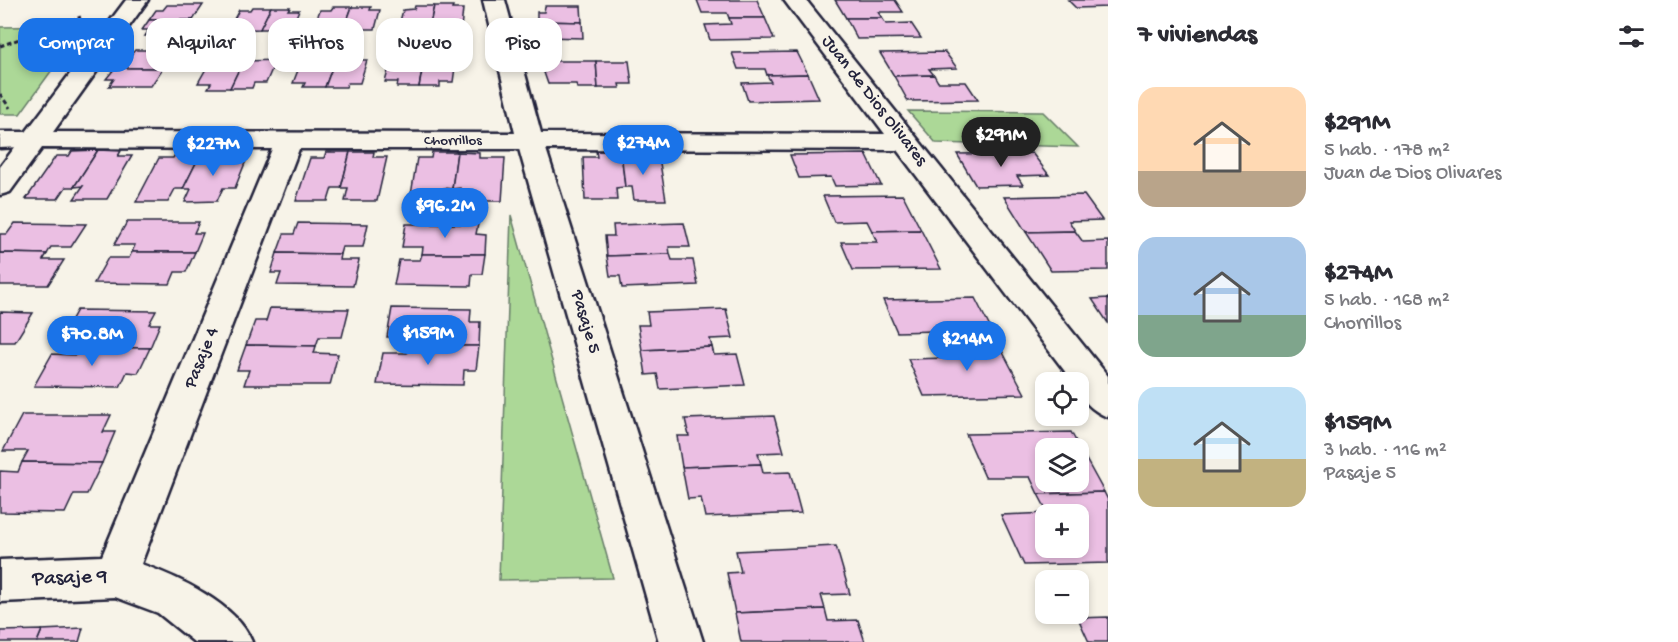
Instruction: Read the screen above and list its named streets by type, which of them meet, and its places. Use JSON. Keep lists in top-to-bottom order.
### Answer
{
  "streets": {
    "street": [
      "Juan de Dios Olivares",
      "Chorrillos",
      "Pasaje 5",
      "Pasaje 4",
      "Pasaje 9"
    ]
  },
  "crossings": [
    ["Juan de Dios Olivares", "Chorrillos"],
    ["Chorrillos", "Pasaje 5"],
    ["Chorrillos", "Pasaje 4"],
    ["Pasaje 4", "Pasaje 9"]
  ],
  "page": {
    "heading": "7 viviendas",
    "chip": [
      "Comprar",
      "Alquilar",
      "Filtros",
      "Nuevo",
      "Piso"
    ],
    "list": [
      {
        "name": "$291M",
        "note": "5 hab. · 178 m² · Juan de Dios Olivares"
      },
      {
        "name": "$274M",
        "note": "5 hab. · 168 m² · Chorrillos"
      },
      {
        "name": "$159M",
        "note": "3 hab. · 116 m² · Pasaje 5"
      }
    ],
    "price": [
      "$291M",
      "$274M",
      "$227M",
      "$96.2M",
      "$159M",
      "$70.8M",
      "$214M"
    ],
    "map_buttons": ["+", "−"]
  }
}
